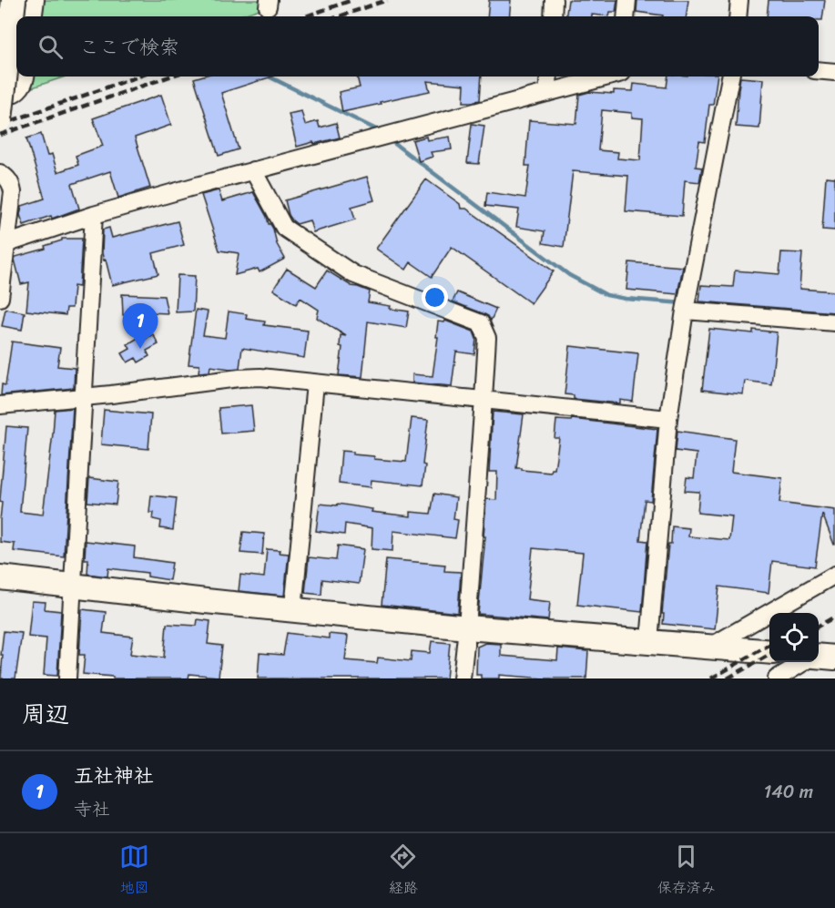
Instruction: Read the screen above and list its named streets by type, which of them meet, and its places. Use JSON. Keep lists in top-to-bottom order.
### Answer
{
  "page": {
    "search": "ここで検索",
    "pins": "1",
    "heading": "周辺",
    "list": [
      {
        "mark": "1",
        "name": "五社神社",
        "note": "寺社",
        "value": "140 m"
      }
    ],
    "nav": ["地図", "経路", "保存済み"]
  }
}
